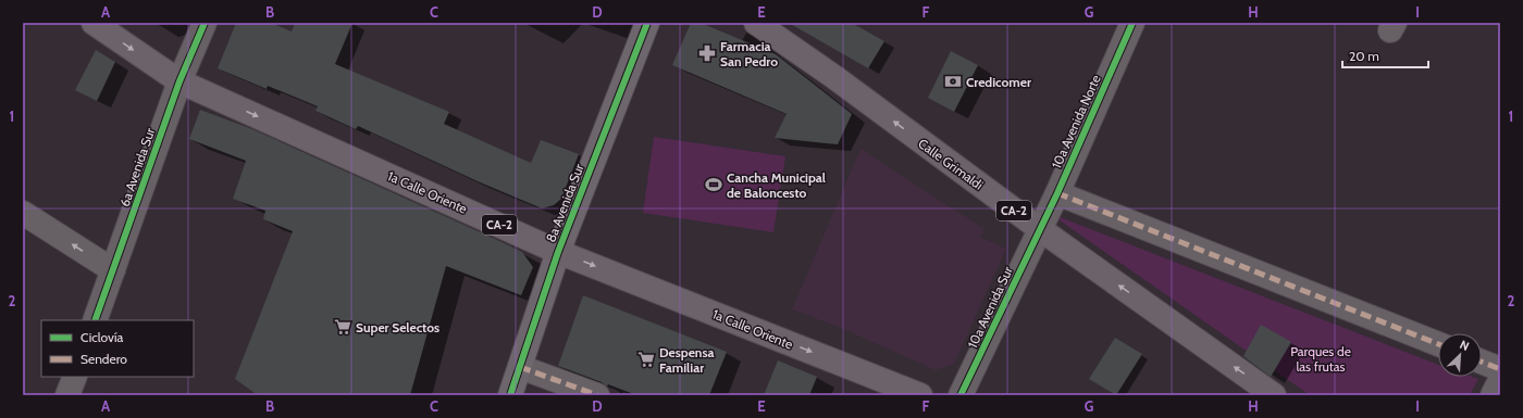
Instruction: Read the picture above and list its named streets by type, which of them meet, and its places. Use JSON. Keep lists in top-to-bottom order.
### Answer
{
  "streets": {
    "main road": ["Calle Grimaldi", "1a Calle Oriente", "CA-2"],
    "street": [
      "10a Avenida Norte",
      "6a Avenida Sur",
      "8a Avenida Sur",
      "10a Avenida Sur"
    ]
  },
  "crossings": [
    ["10a Avenida Norte", "Calle Grimaldi"],
    ["10a Avenida Norte", "10a Avenida Sur"],
    ["Calle Grimaldi", "10a Avenida Sur"],
    ["6a Avenida Sur", "1a Calle Oriente"],
    ["1a Calle Oriente", "8a Avenida Sur"]
  ],
  "one_way": ["Calle Grimaldi", "1a Calle Oriente"],
  "parks": ["Parques de las frutas"],
  "places": {
    "pharmacy": ["Farmacia San Pedro"],
    "bank": ["Credicomer"],
    "sports": ["Cancha Municipal de Baloncesto"],
    "supermarket": ["Super Selectos", "Despensa Familiar"]
  },
  "legend": ["Ciclovía", "Sendero"],
  "scale_bar": "20 m",
  "north": "top right",
  "grid": {
    "columns": [
      "A",
      "B",
      "C",
      "D",
      "E",
      "F",
      "G",
      "H",
      "I"
    ],
    "rows": ["1", "2"]
  }
}
